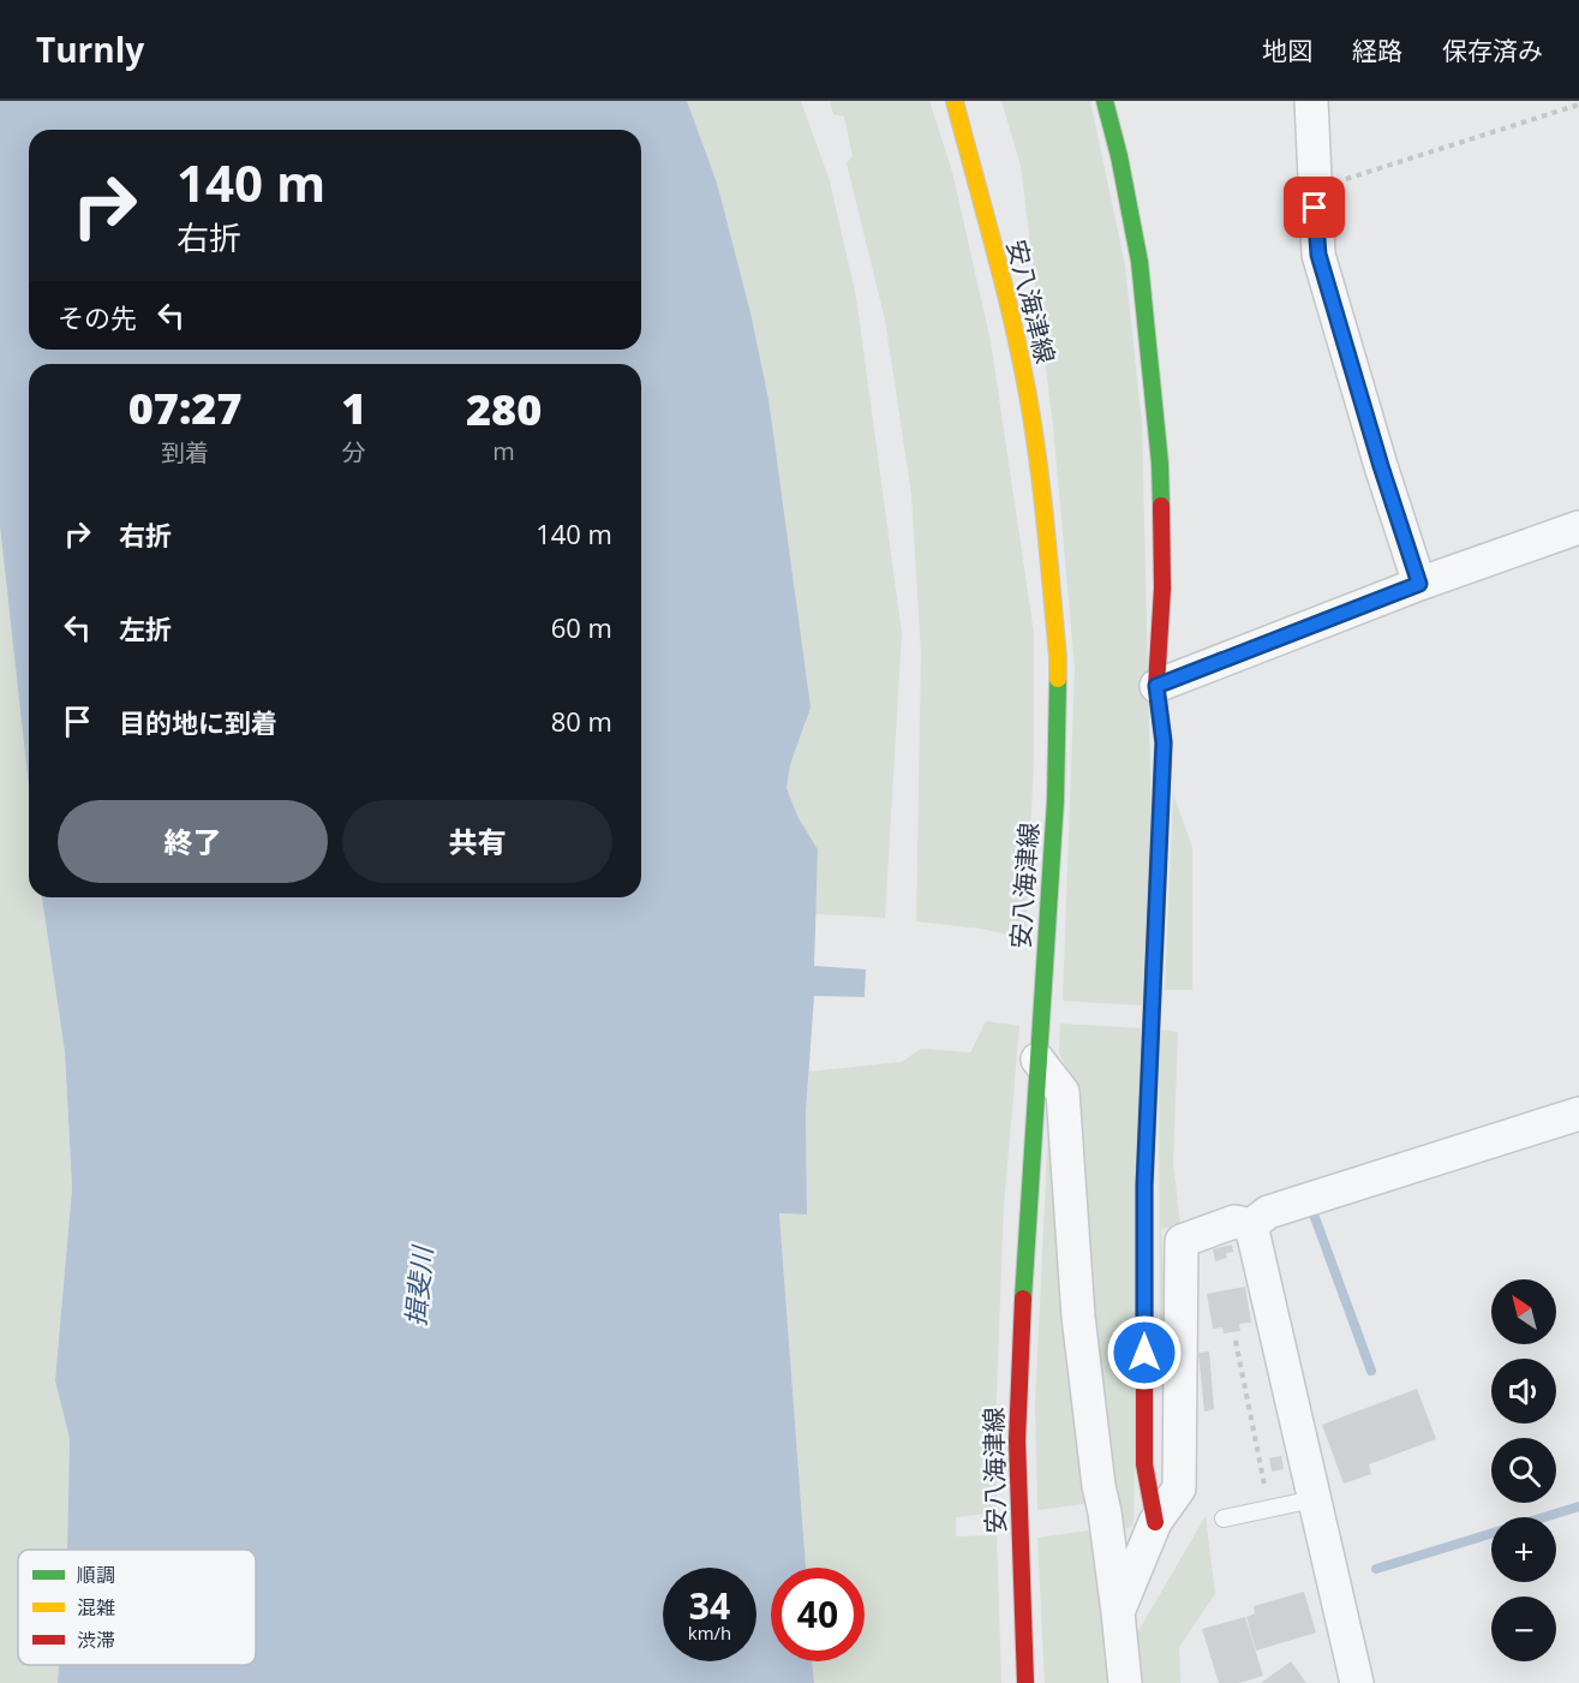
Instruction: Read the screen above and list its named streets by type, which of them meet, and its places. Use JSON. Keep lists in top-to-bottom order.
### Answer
{
  "streets": {
    "main road": ["安八海津線"]
  },
  "water": ["揖斐川"],
  "legend": ["順調", "混雑", "渋滞"],
  "north": "top left",
  "page": {
    "header": "Turnly",
    "nav": ["地図", "経路", "保存済み"],
    "turn": ["140 m", "右折"],
    "then": "その先",
    "eta": [
      "07:27",
      "到着",
      "1",
      "分",
      "280",
      "m"
    ],
    "list": [
      {
        "name": "右折",
        "value": "140 m"
      },
      {
        "name": "左折",
        "value": "60 m"
      },
      {
        "name": "目的地に到着",
        "value": "80 m"
      }
    ],
    "buttons": ["終了", "共有"],
    "map_buttons": ["+", "−"],
    "speed": "34 km/h",
    "limit": "40"
  }
}
